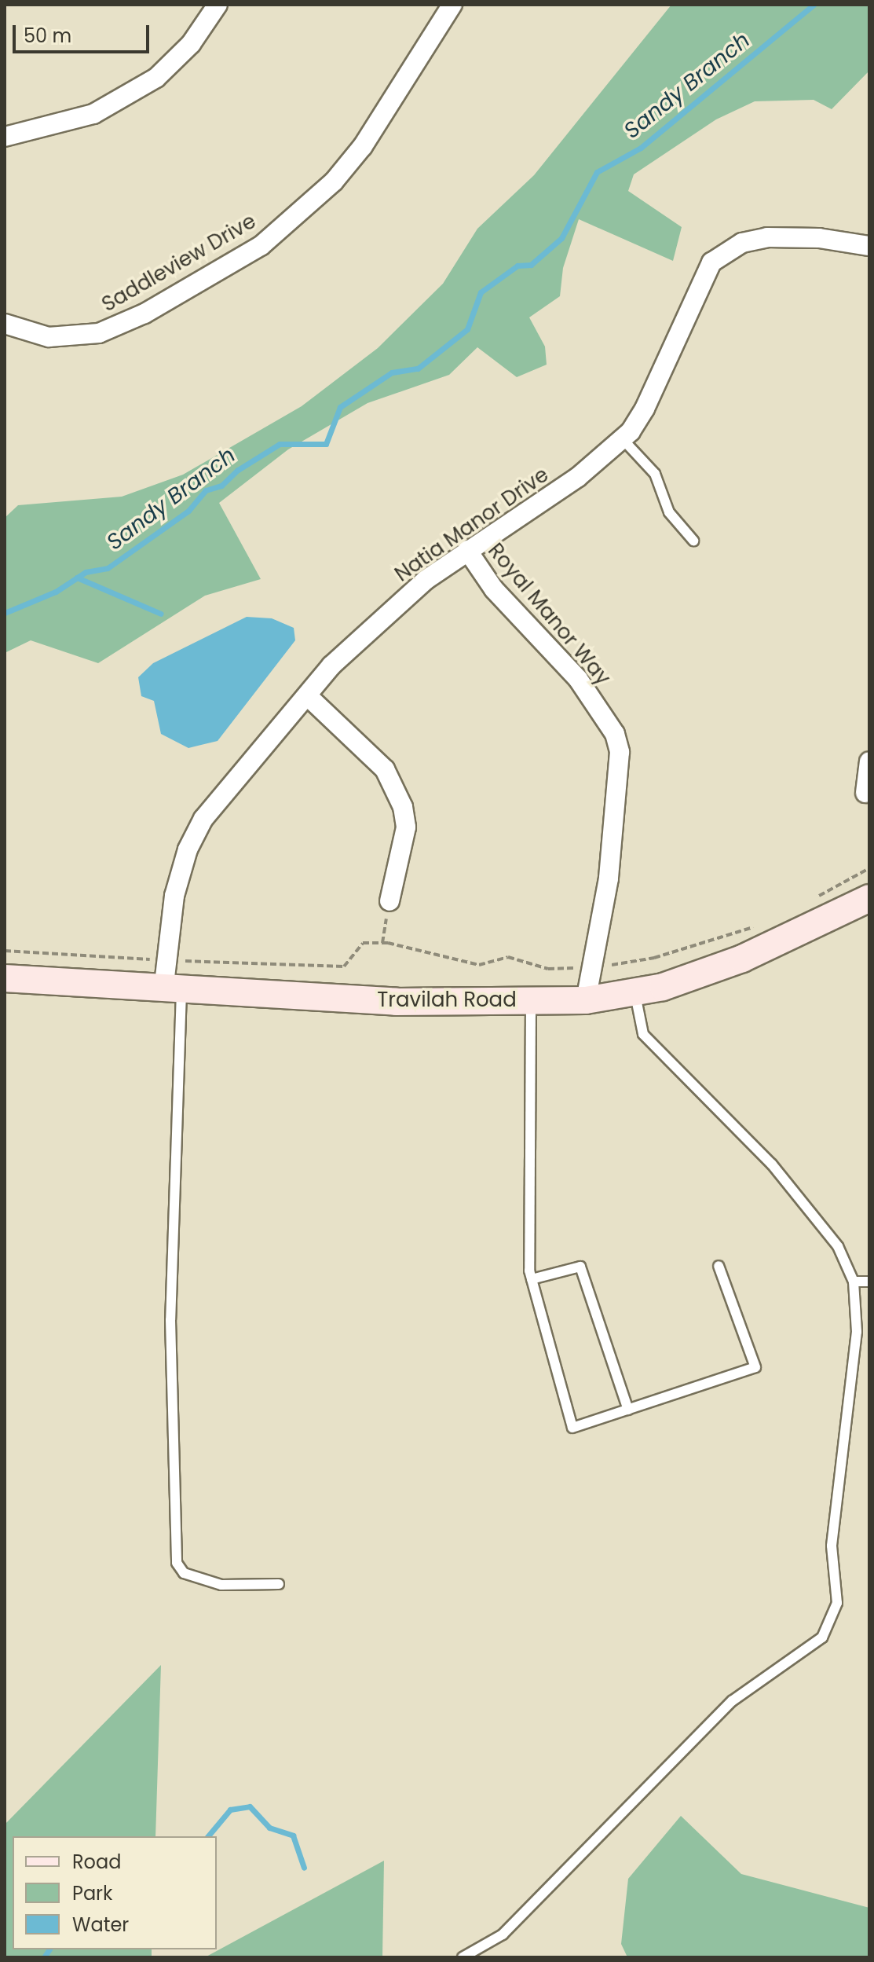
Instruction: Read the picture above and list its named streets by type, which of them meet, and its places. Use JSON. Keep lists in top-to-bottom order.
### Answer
{
  "streets": {
    "main road": ["Travilah Road"],
    "street": ["Saddleview Drive", "Natia Manor Drive", "Royal Manor Way"]
  },
  "crossings": [
    ["Natia Manor Drive", "Royal Manor Way"],
    ["Natia Manor Drive", "Travilah Road"],
    ["Royal Manor Way", "Travilah Road"]
  ],
  "water": ["Sandy Branch"],
  "legend": ["Road", "Park", "Water"],
  "scale_bar": "50 m"
}
